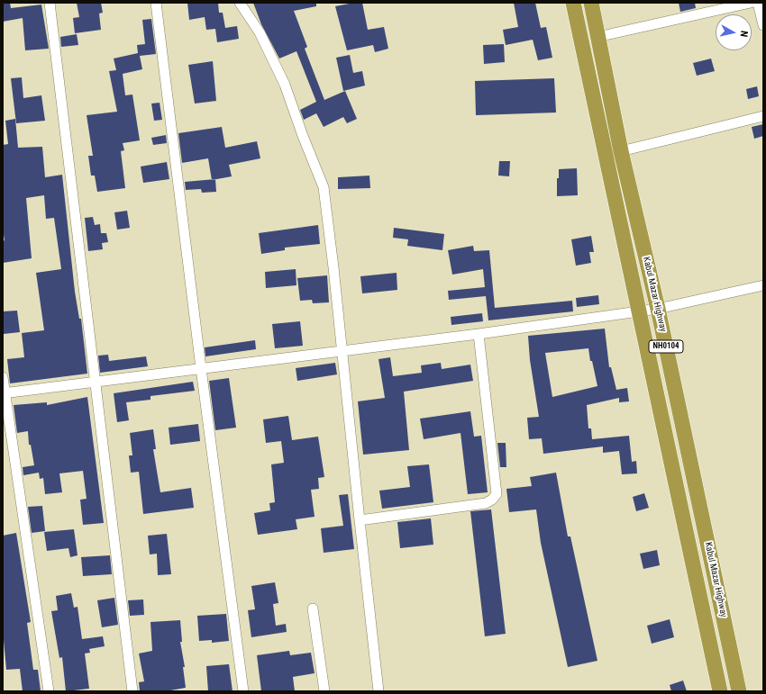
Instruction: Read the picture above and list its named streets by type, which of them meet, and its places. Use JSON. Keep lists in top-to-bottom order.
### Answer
{
  "streets": {
    "highway": ["Kabul Mazar Highway", "NH0104"]
  },
  "north": "right"
}
